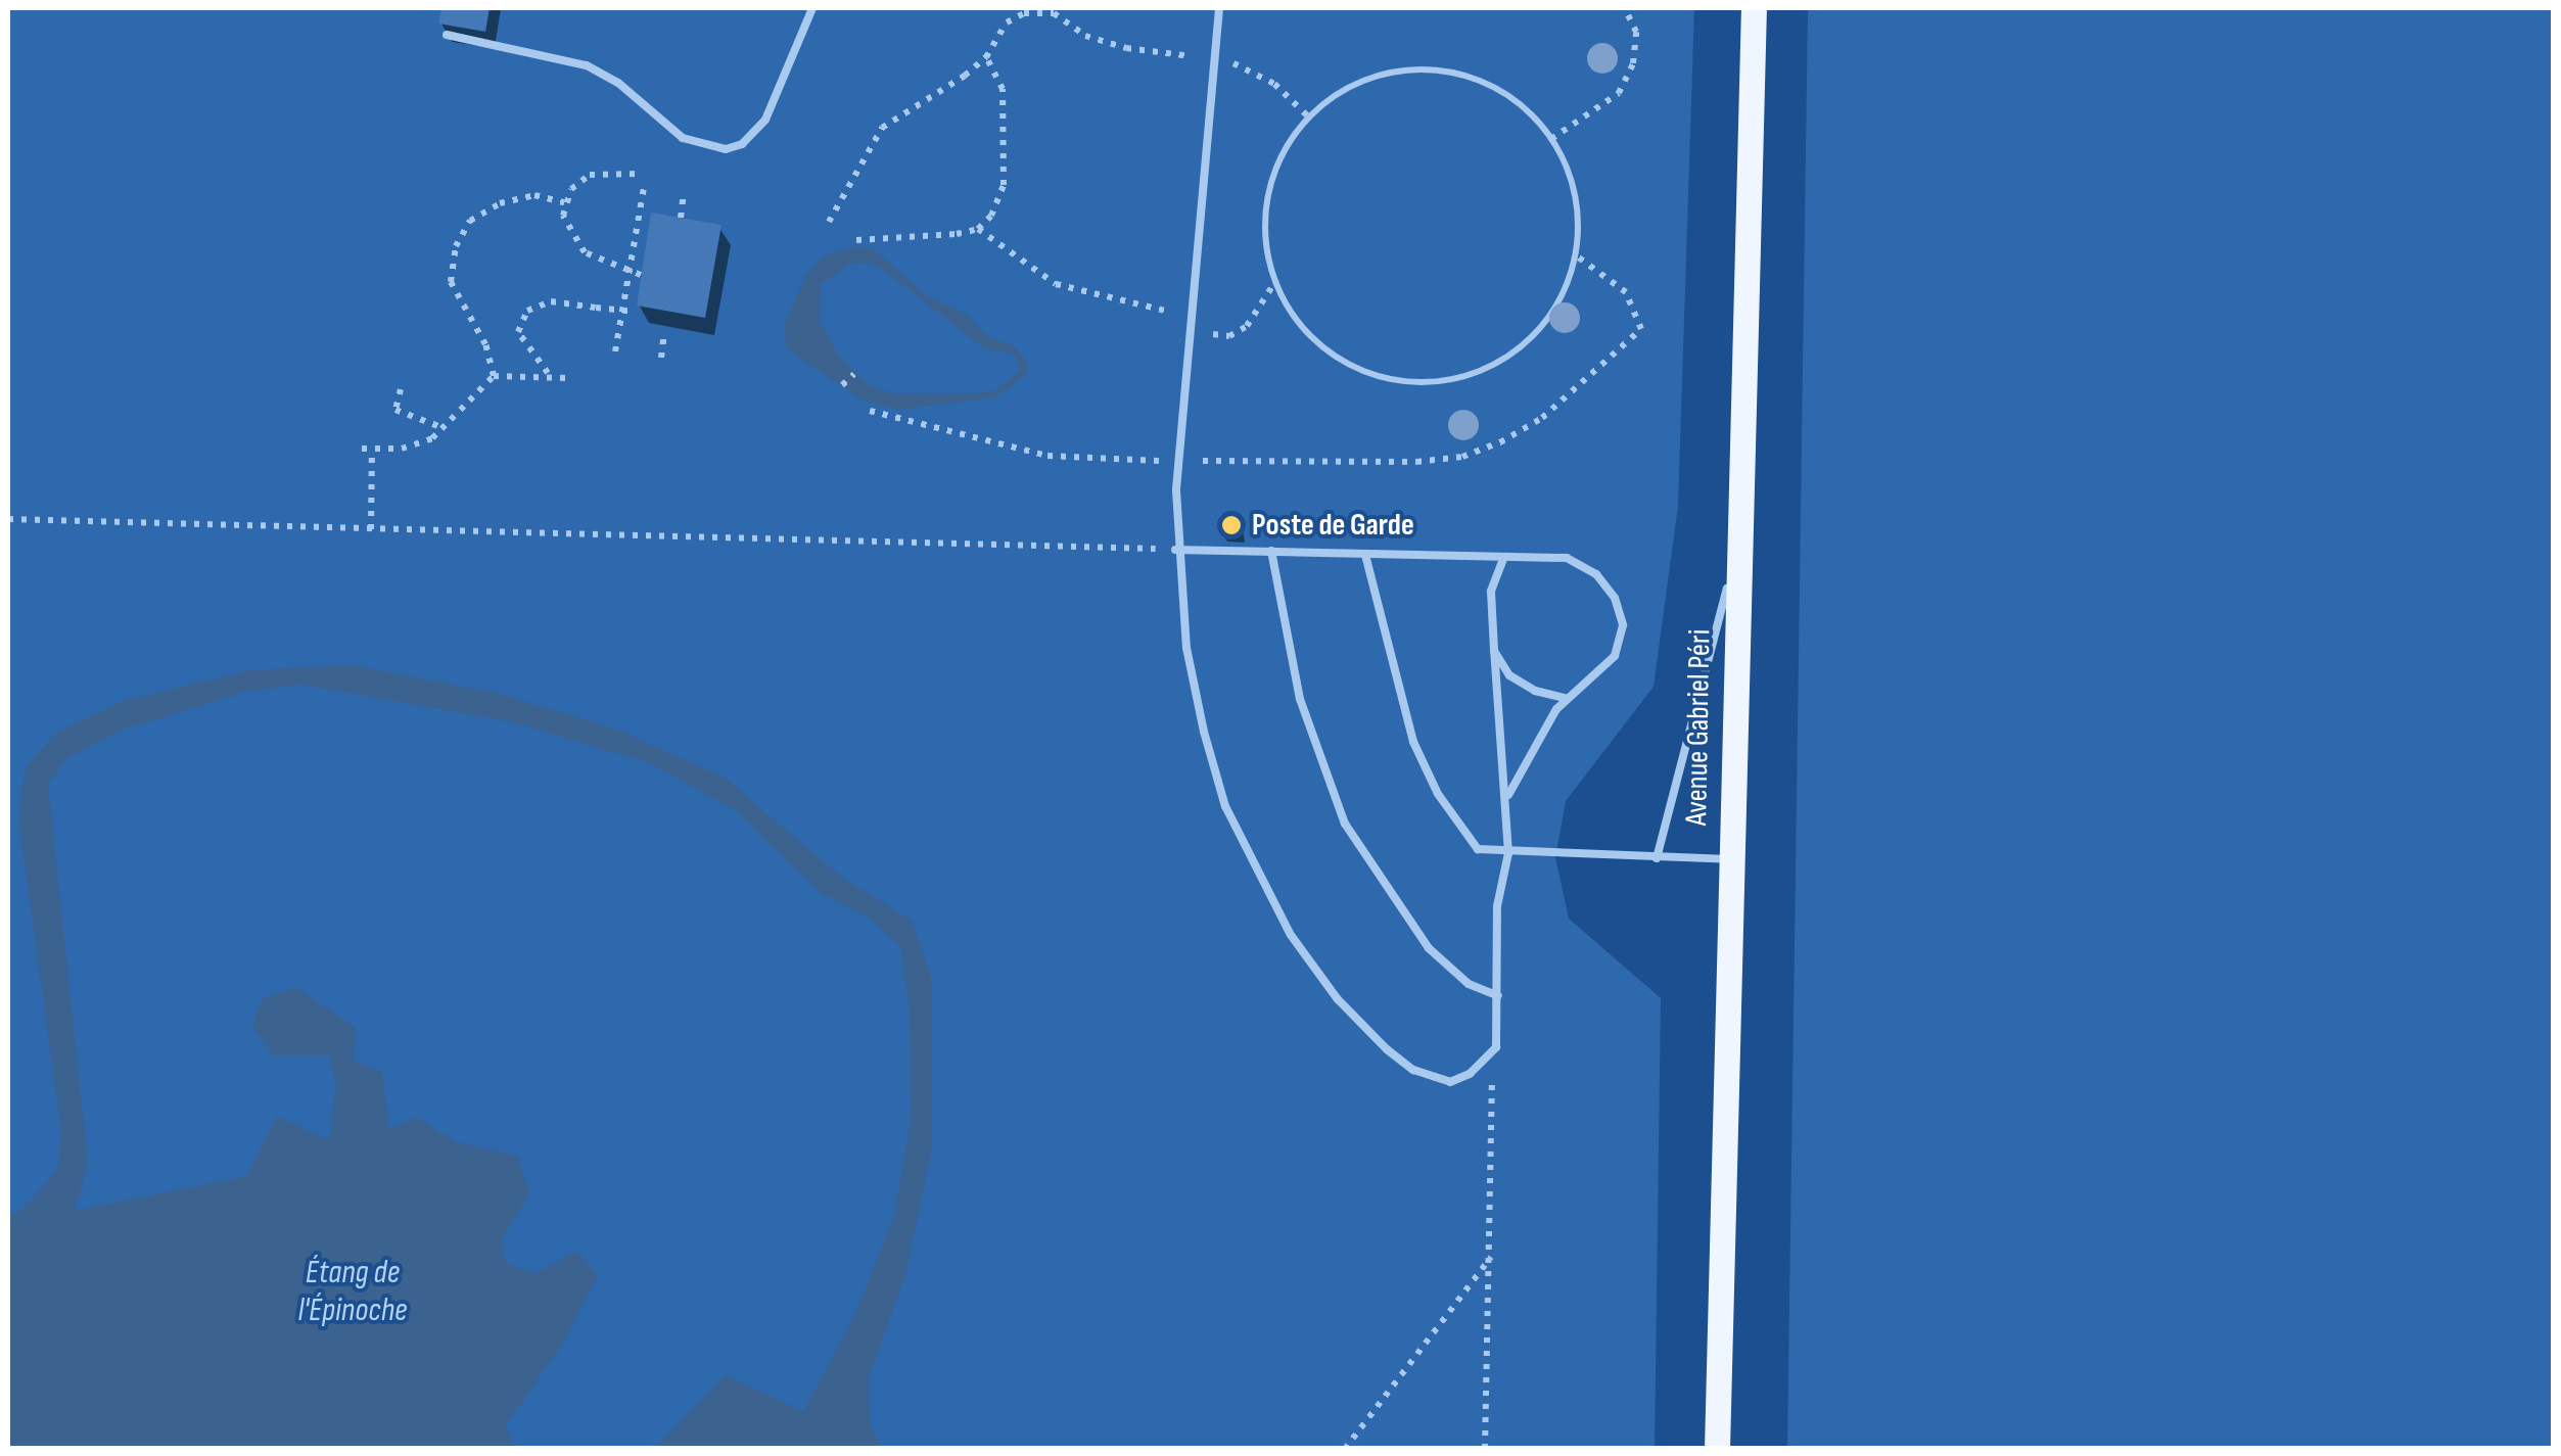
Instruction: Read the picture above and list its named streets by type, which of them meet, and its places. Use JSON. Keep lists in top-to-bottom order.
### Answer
{
  "streets": {
    "main road": ["Avenue Gabriel Péri"]
  },
  "water": ["Étang de l'Épinoche"],
  "places": ["Poste de Garde"]
}
